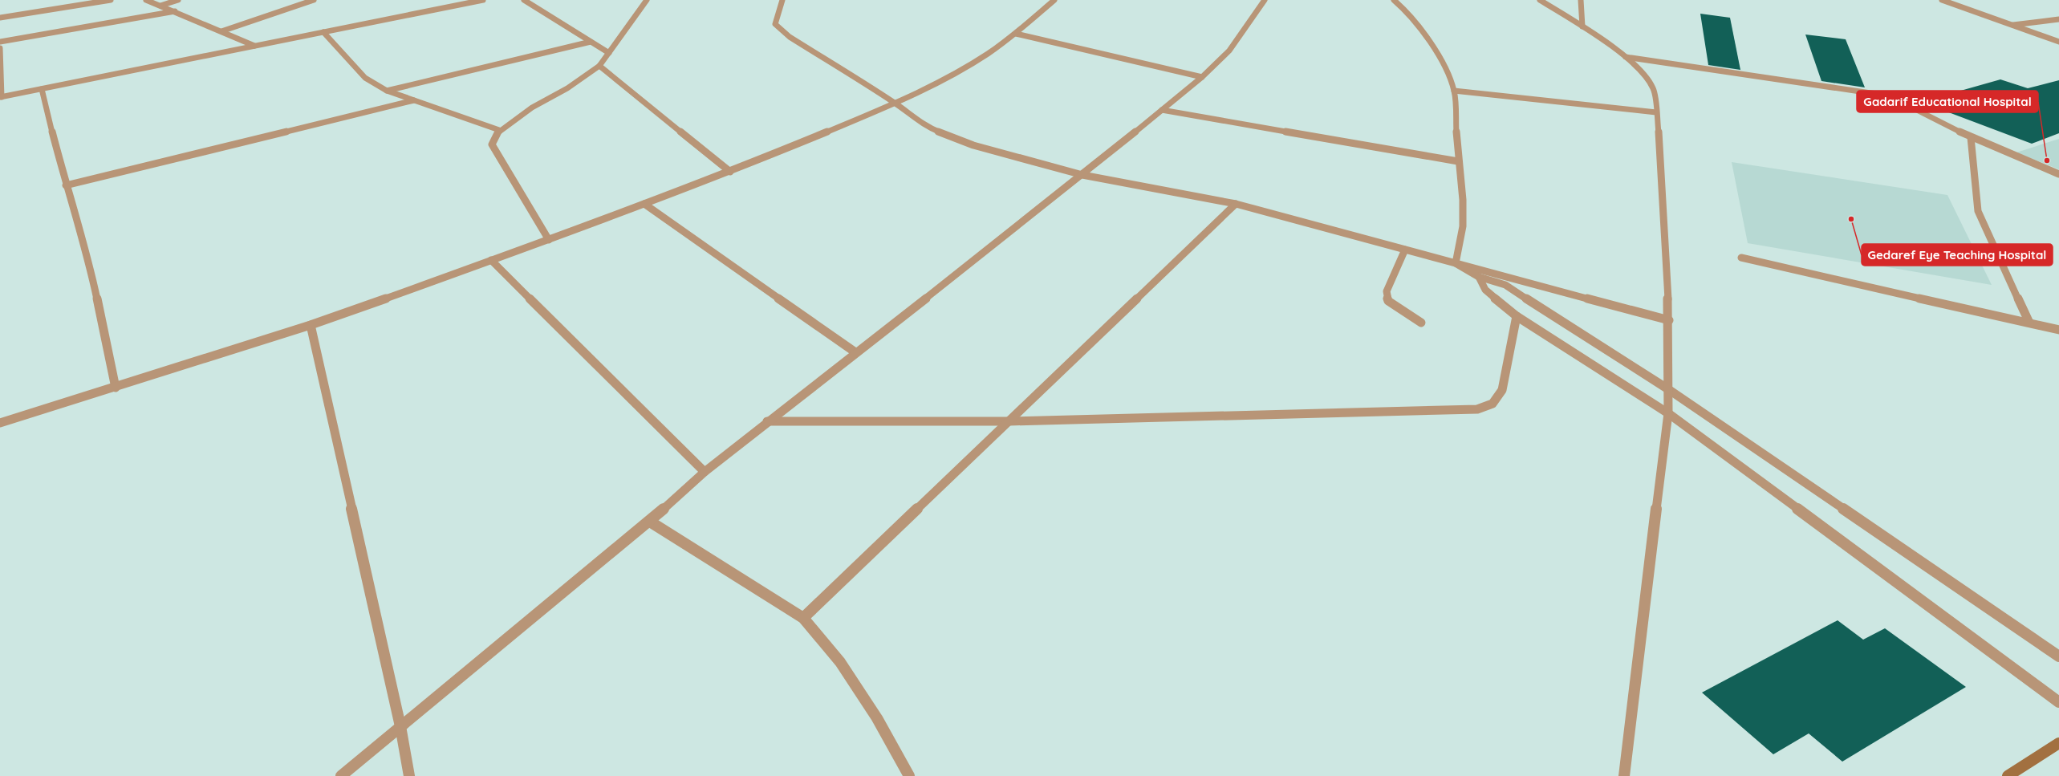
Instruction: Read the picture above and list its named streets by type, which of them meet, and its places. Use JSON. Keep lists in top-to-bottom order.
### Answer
{
  "places": ["Gadarif Educational Hospital", "Gedaref Eye Teaching Hospital"]
}
